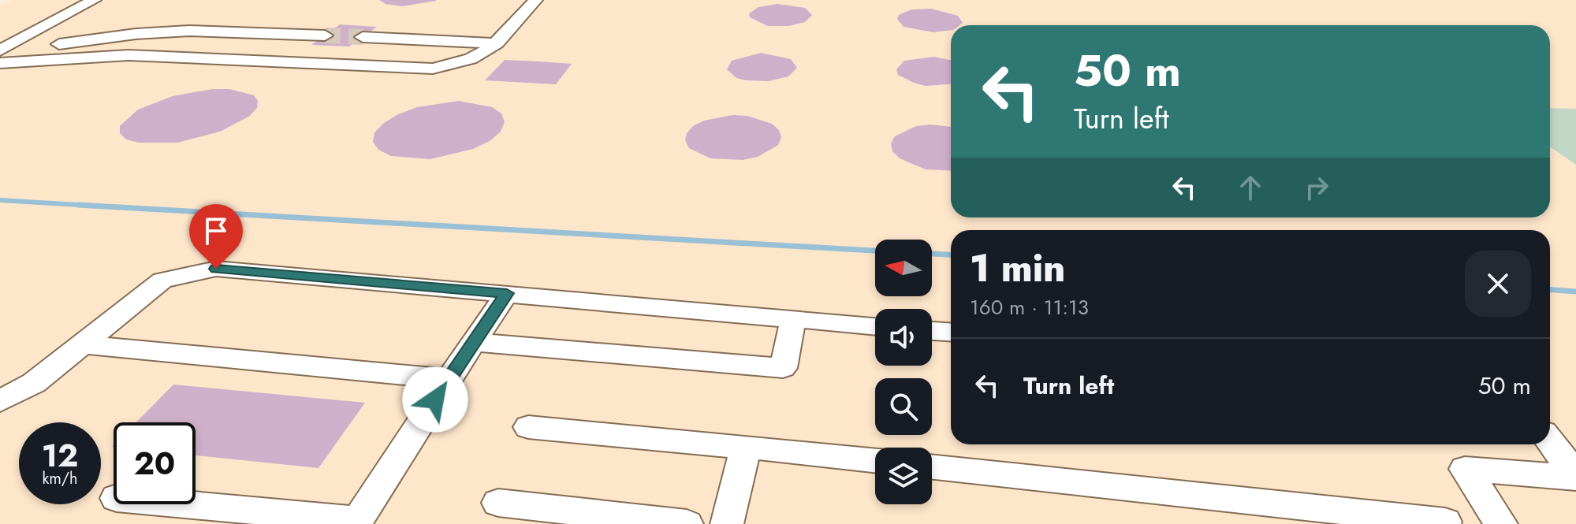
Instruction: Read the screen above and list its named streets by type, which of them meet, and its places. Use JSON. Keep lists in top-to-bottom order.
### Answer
{
  "north": "left",
  "page": {
    "turn": ["50 m", "Turn left"],
    "heading": ["1 min", "160 m · 11:13"],
    "list": [
      {
        "name": "Turn left",
        "value": "50 m"
      }
    ],
    "speed": "12 km/h",
    "limit": "20"
  }
}
